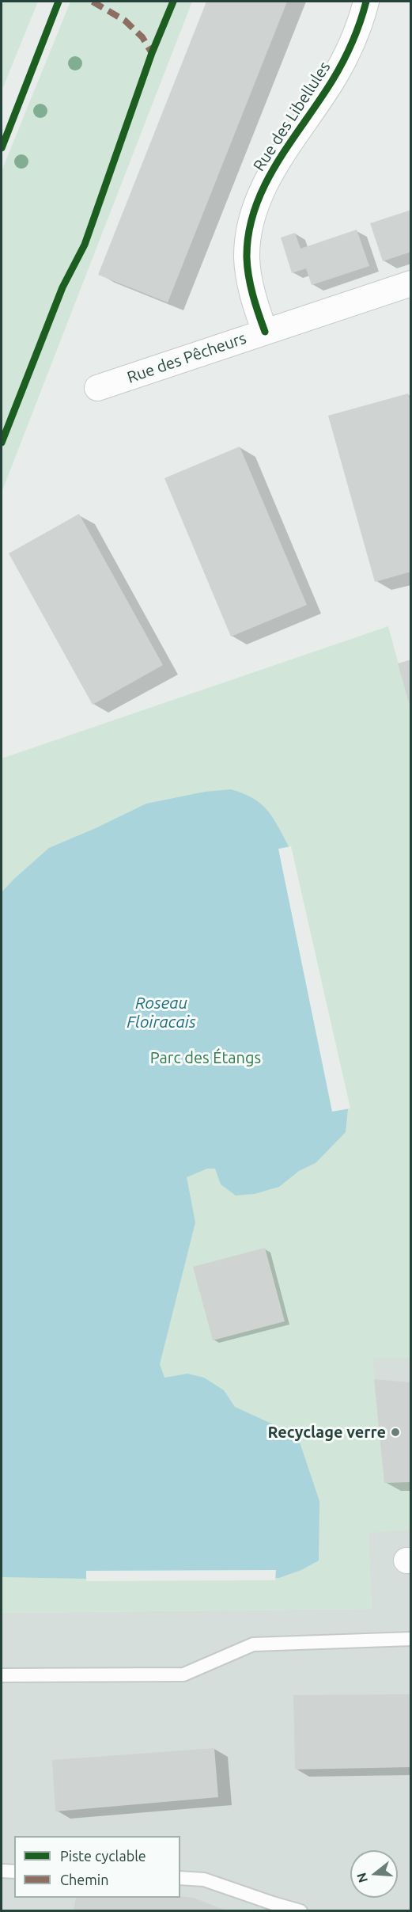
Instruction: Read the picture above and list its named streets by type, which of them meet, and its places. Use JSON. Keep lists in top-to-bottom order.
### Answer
{
  "streets": {
    "street": ["Rue des Libellules", "Rue des Pêcheurs"]
  },
  "crossings": [
    ["Rue des Libellules", "Rue des Pêcheurs"]
  ],
  "water": ["Roseau Floiracais"],
  "parks": ["Parc des Étangs"],
  "places": ["Recyclage verre"],
  "legend": ["Piste cyclable", "Chemin"],
  "north": "left"
}
